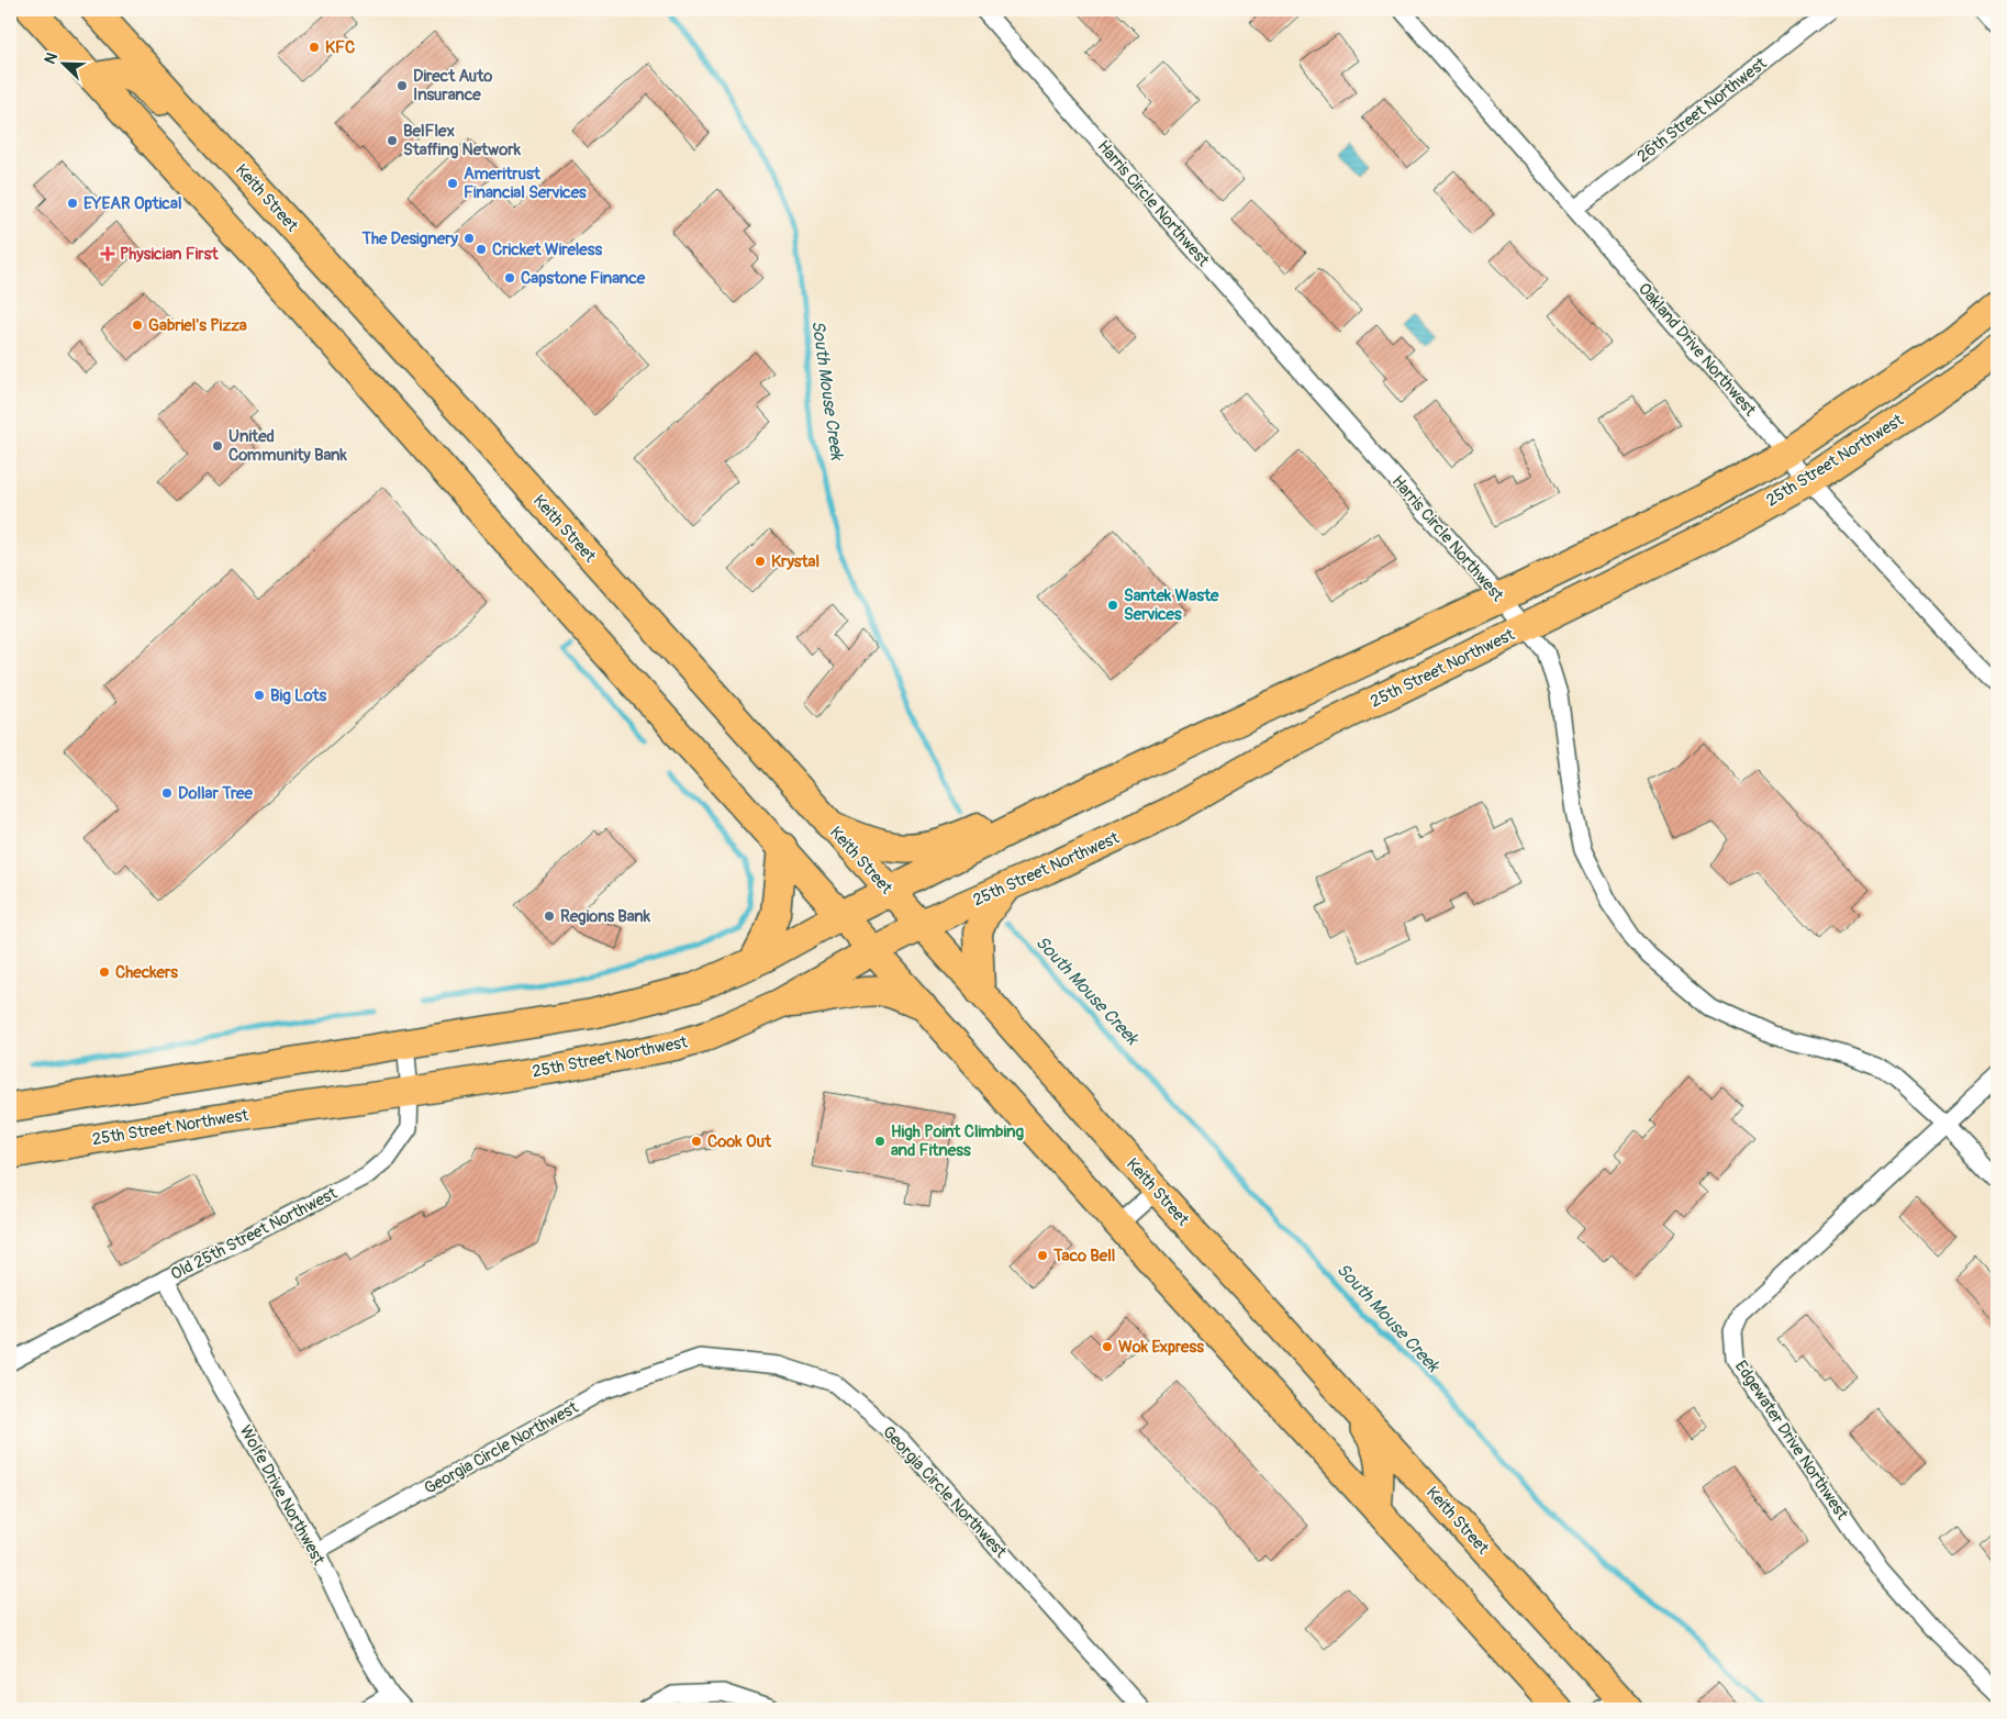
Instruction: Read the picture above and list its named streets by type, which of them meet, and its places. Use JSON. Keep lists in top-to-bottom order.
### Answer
{
  "streets": {
    "highway": ["25th Street Northwest"],
    "main road": ["Keith Street"],
    "street": [
      "26th Street Northwest",
      "Harris Circle Northwest",
      "Oakland Drive Northwest",
      "Old 25th Street Northwest",
      "Edgewater Drive Northwest",
      "Georgia Circle Northwest",
      "Wolfe Drive Northwest"
    ]
  },
  "crossings": [
    ["26th Street Northwest", "Oakland Drive Northwest"],
    ["Keith Street", "25th Street Northwest"],
    ["Harris Circle Northwest", "25th Street Northwest"],
    ["Harris Circle Northwest", "Edgewater Drive Northwest"],
    ["Oakland Drive Northwest", "25th Street Northwest"],
    ["25th Street Northwest", "Old 25th Street Northwest"],
    ["Old 25th Street Northwest", "Wolfe Drive Northwest"],
    ["Georgia Circle Northwest", "Wolfe Drive Northwest"]
  ],
  "water": ["South Mouse Creek"],
  "places": {
    "other": [
      "KFC",
      "Direct Auto Insurance",
      "BelFlex Staffing Network",
      "Ameritrust Financial Services",
      "EYEAR Optical",
      "The Designery",
      "Cricket Wireless",
      "Capstone Finance",
      "Gabriel's Pizza",
      "United Community Bank",
      "Krystal",
      "Santek Waste Services",
      "Big Lots",
      "Dollar Tree",
      "Regions Bank",
      "Checkers",
      "Cook Out",
      "High Point Climbing and Fitness",
      "Taco Bell",
      "Wok Express"
    ],
    "health": ["Physician First"]
  },
  "north": "top left"
}
